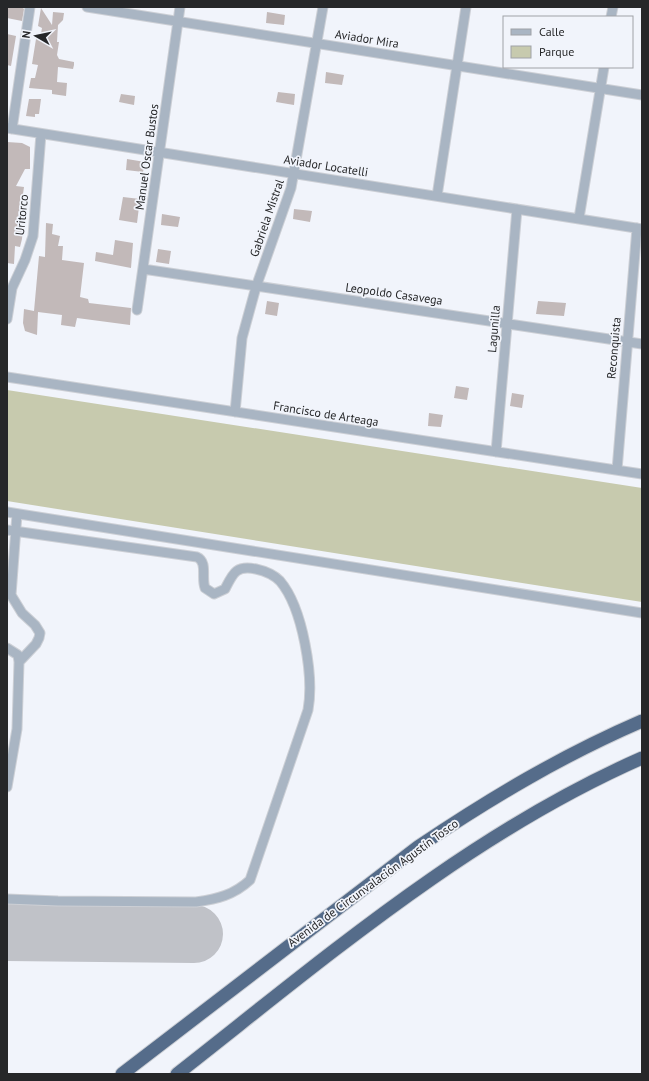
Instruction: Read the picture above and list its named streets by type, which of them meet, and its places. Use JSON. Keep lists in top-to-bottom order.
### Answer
{
  "streets": {
    "highway": ["Avenida de Circunvalación Agustín Tosco"],
    "street": [
      "Aviador Mira",
      "Manuel Oscar Bustos",
      "Aviador Locatelli",
      "Uritorco",
      "Gabriela Mistral",
      "Leopoldo Casavega",
      "Lagunilla",
      "Reconquista",
      "Francisco de Arteaga"
    ]
  },
  "crossings": [
    ["Aviador Mira", "Manuel Oscar Bustos"],
    ["Aviador Mira", "Gabriela Mistral"],
    ["Manuel Oscar Bustos", "Aviador Locatelli"],
    ["Manuel Oscar Bustos", "Leopoldo Casavega"],
    ["Aviador Locatelli", "Uritorco"],
    ["Aviador Locatelli", "Gabriela Mistral"],
    ["Aviador Locatelli", "Lagunilla"],
    ["Aviador Locatelli", "Reconquista"],
    ["Gabriela Mistral", "Leopoldo Casavega"],
    ["Gabriela Mistral", "Francisco de Arteaga"],
    ["Leopoldo Casavega", "Lagunilla"],
    ["Leopoldo Casavega", "Reconquista"],
    ["Lagunilla", "Francisco de Arteaga"],
    ["Reconquista", "Francisco de Arteaga"]
  ],
  "legend": ["Calle", "Parque"],
  "north": "left"
}
